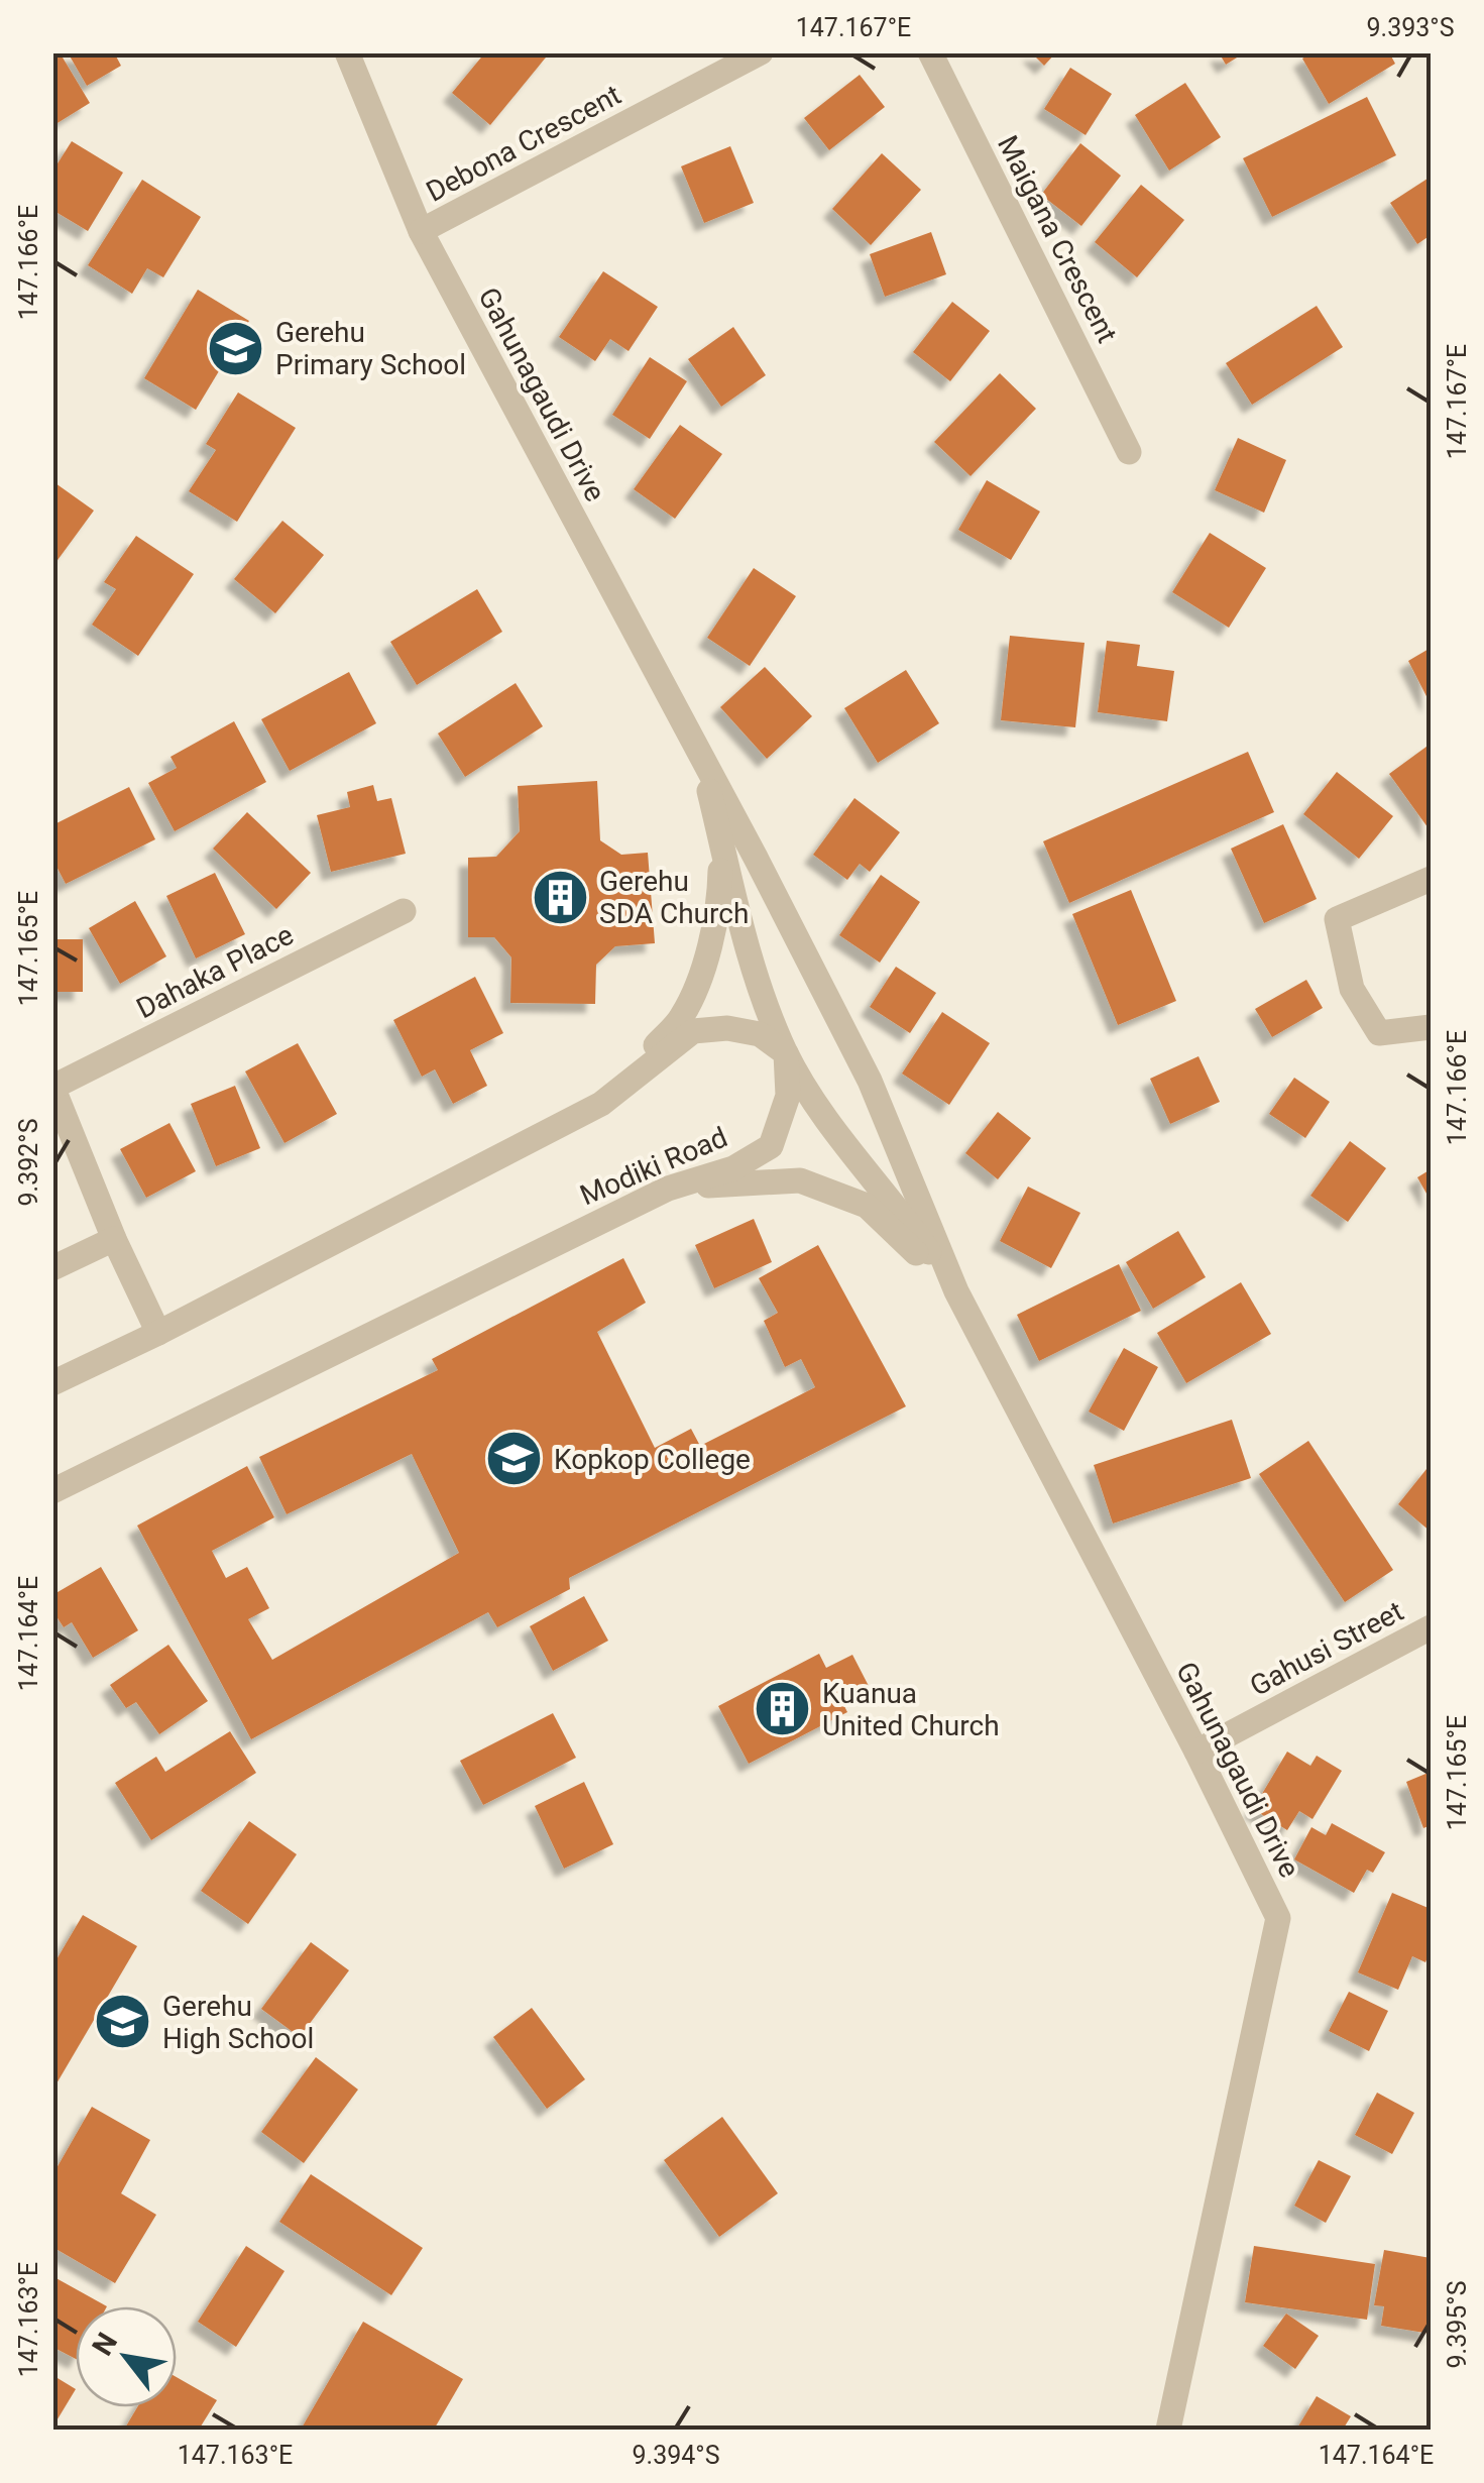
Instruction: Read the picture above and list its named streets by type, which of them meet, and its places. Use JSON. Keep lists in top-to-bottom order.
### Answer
{
  "streets": {
    "street": [
      "Debona Crescent",
      "Maigana Crescent",
      "Gahunagaudi Drive",
      "Dahaka Place",
      "Modiki Road",
      "Gahusi Street"
    ]
  },
  "crossings": [
    ["Debona Crescent", "Gahunagaudi Drive"],
    ["Gahunagaudi Drive", "Modiki Road"],
    ["Gahunagaudi Drive", "Gahusi Street"]
  ],
  "places": {
    "school or university": ["Gerehu Primary School", "Kopkop College", "Gerehu High School"],
    "building": ["Gerehu SDA Church", "Kuanua United Church"]
  },
  "north": "top left",
  "coordinates": [
    "147.167°E",
    "9.393°S",
    "147.166°E",
    "147.165°E",
    "9.392°S",
    "147.164°E",
    "147.163°E",
    "9.395°S",
    "9.394°S"
  ]
}
